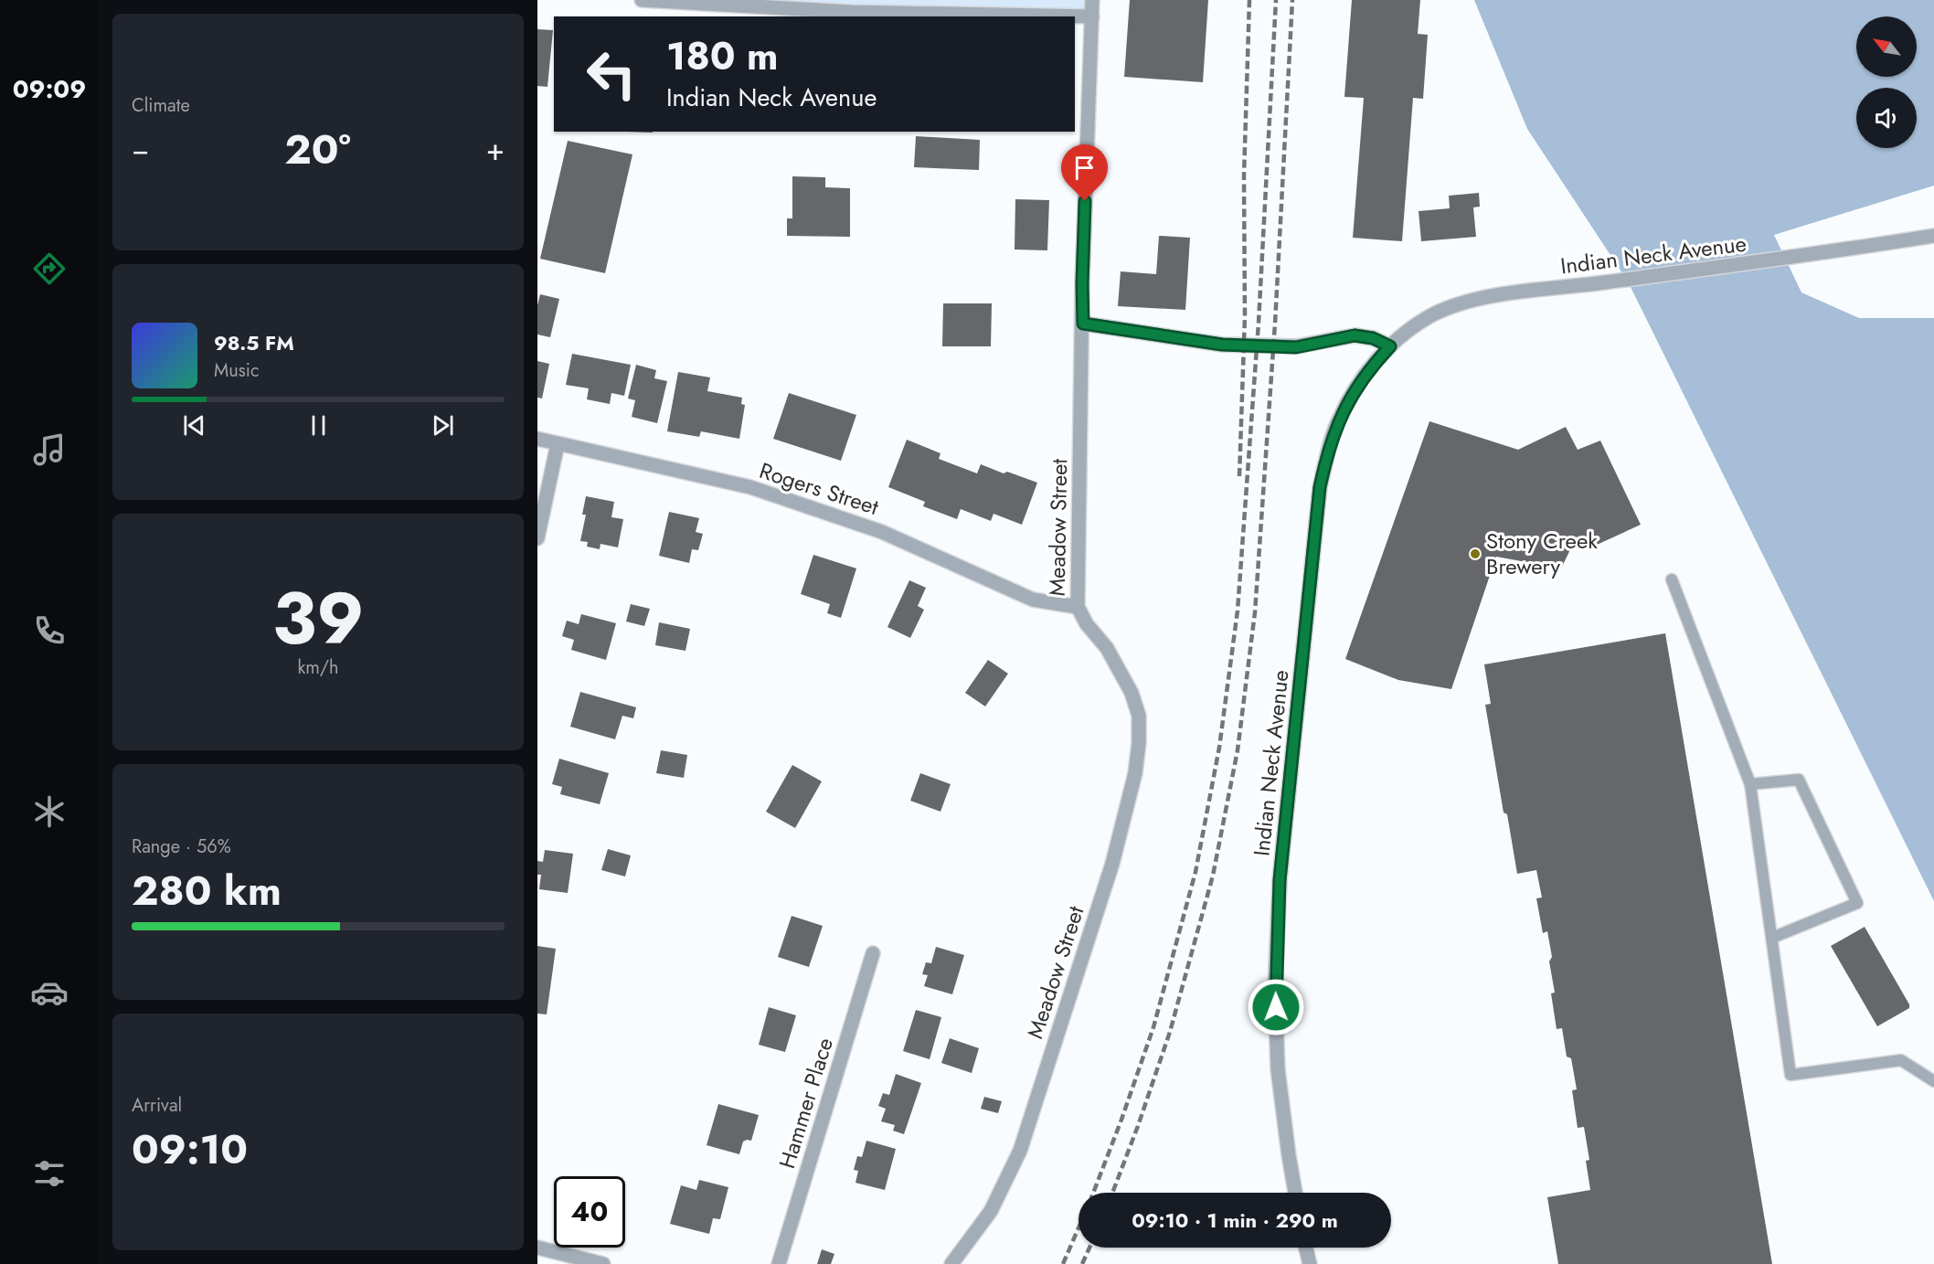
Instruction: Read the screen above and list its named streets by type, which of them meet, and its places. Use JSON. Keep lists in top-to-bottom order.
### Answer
{
  "streets": {
    "street": [
      "Indian Neck Avenue",
      "Rogers Street",
      "Meadow Street",
      "Hammer Place"
    ]
  },
  "crossings": [
    ["Rogers Street", "Meadow Street"]
  ],
  "places": ["Stony Creek Brewery"],
  "north": "top left",
  "page": {
    "tabs": "09:09",
    "tile": [
      "Climate",
      ["39", "km/h"],
      ["Range · 56%", "280 km"],
      ["Arrival", "09:10"]
    ],
    "turn": ["180 m", "Indian Neck Avenue"],
    "heat": ["−", "20°", "+"],
    "song": ["98.5 FM", "Music"],
    "limit": "40",
    "trip": "09:10 · 1 min · 290 m"
  }
}
